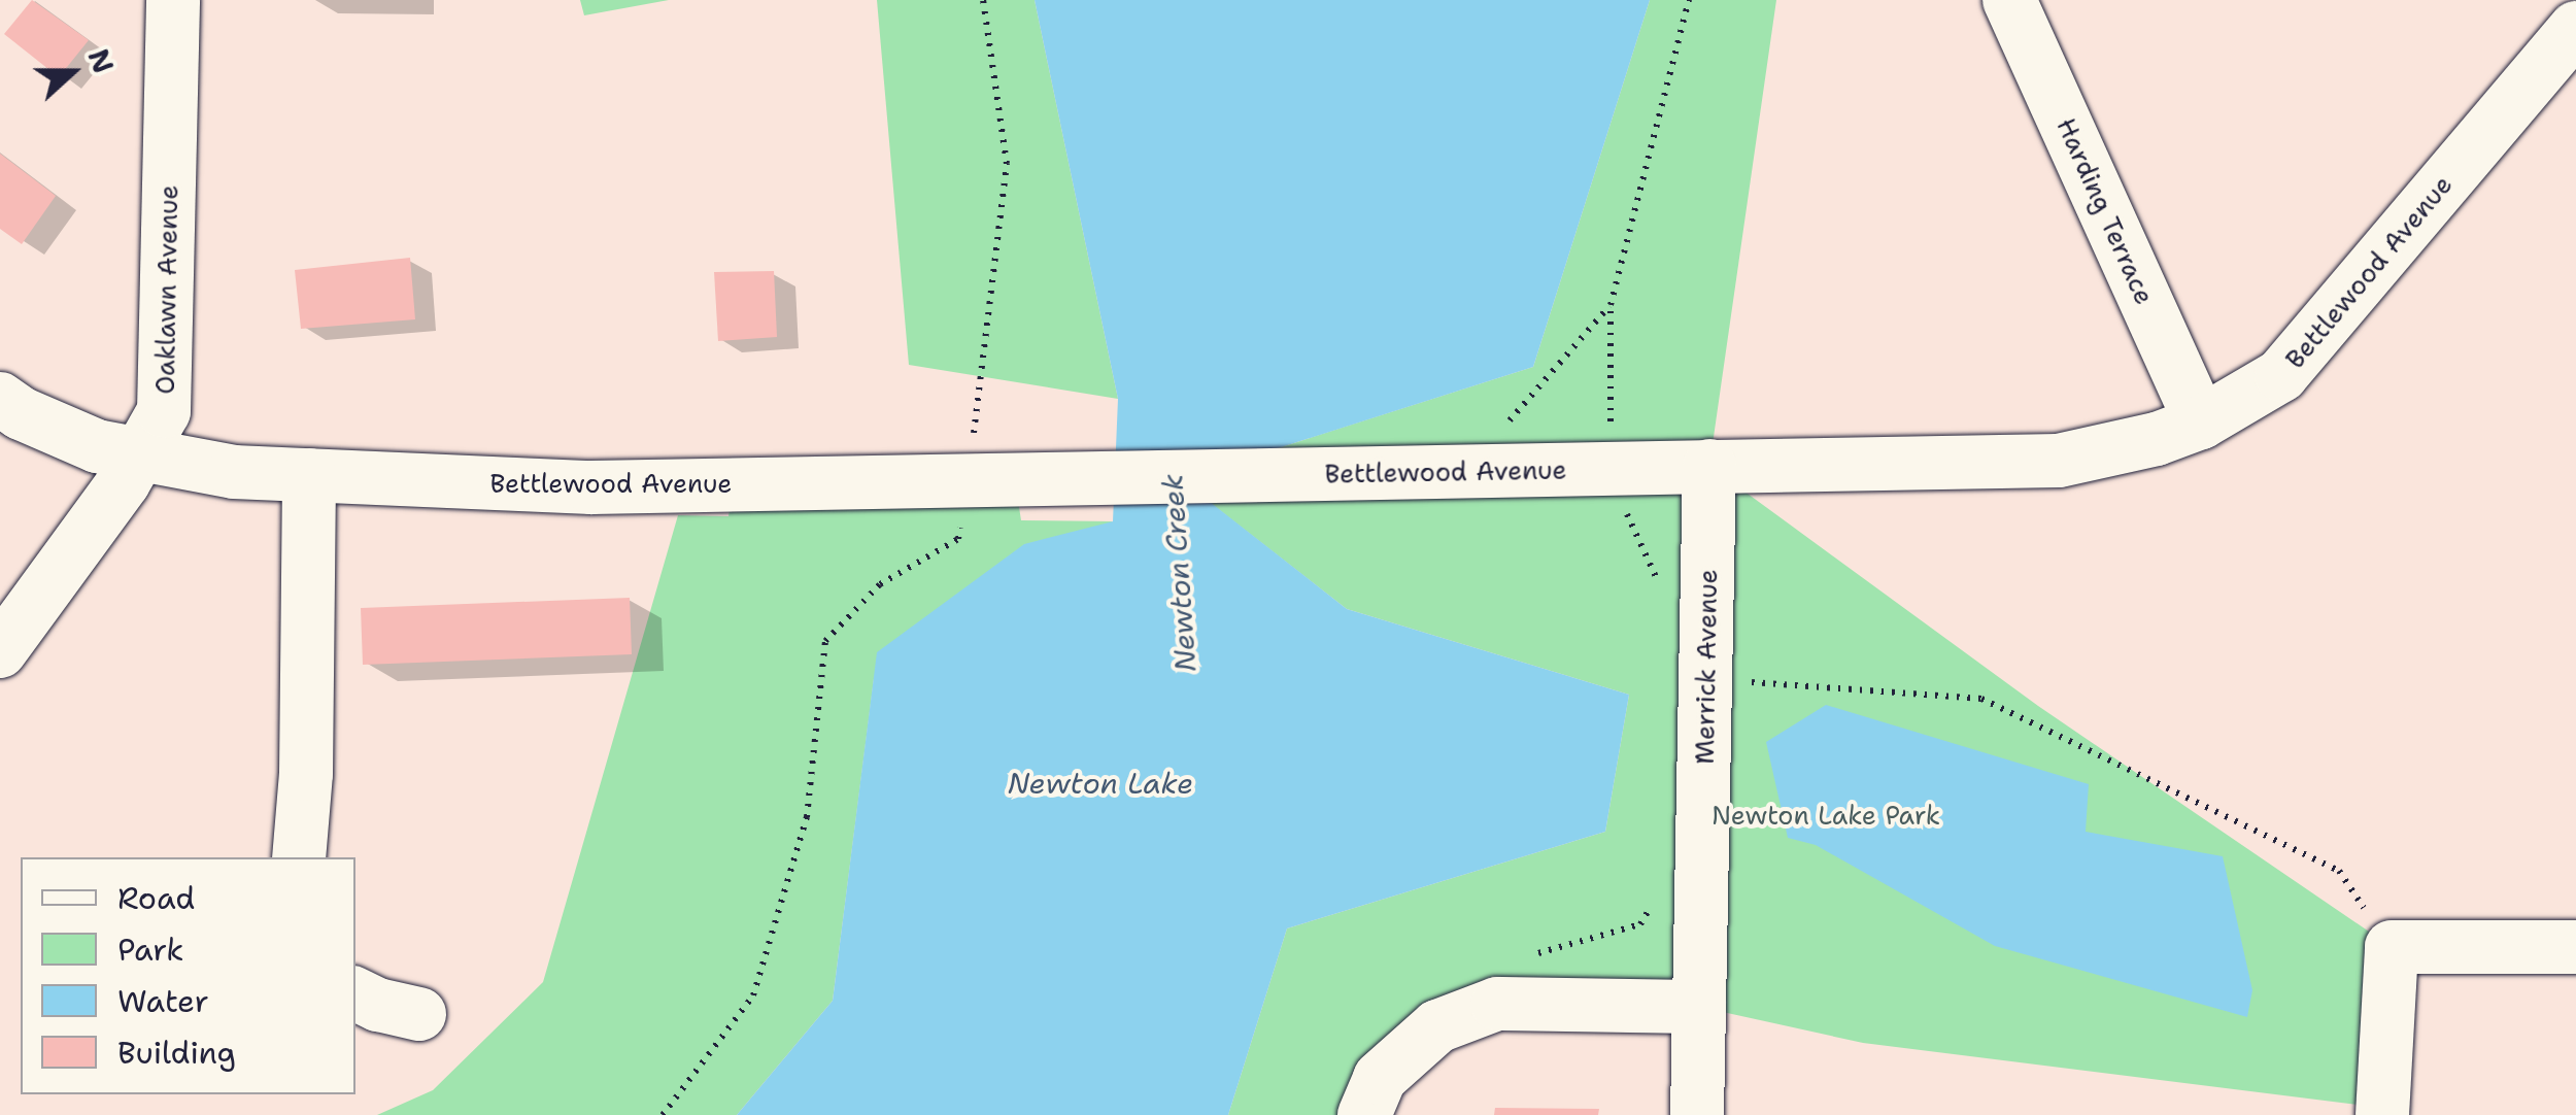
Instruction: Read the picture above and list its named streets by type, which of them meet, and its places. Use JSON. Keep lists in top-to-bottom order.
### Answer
{
  "streets": {
    "street": [
      "Harding Terrace",
      "Bettlewood Avenue",
      "Oaklawn Avenue",
      "Merrick Avenue"
    ]
  },
  "crossings": [
    ["Harding Terrace", "Bettlewood Avenue"],
    ["Bettlewood Avenue", "Oaklawn Avenue"],
    ["Bettlewood Avenue", "Merrick Avenue"]
  ],
  "water": ["Newton Creek", "Newton Lake"],
  "parks": ["Newton Lake Park"],
  "legend": [
    "Road",
    "Park",
    "Water",
    "Building"
  ],
  "north": "right"
}
